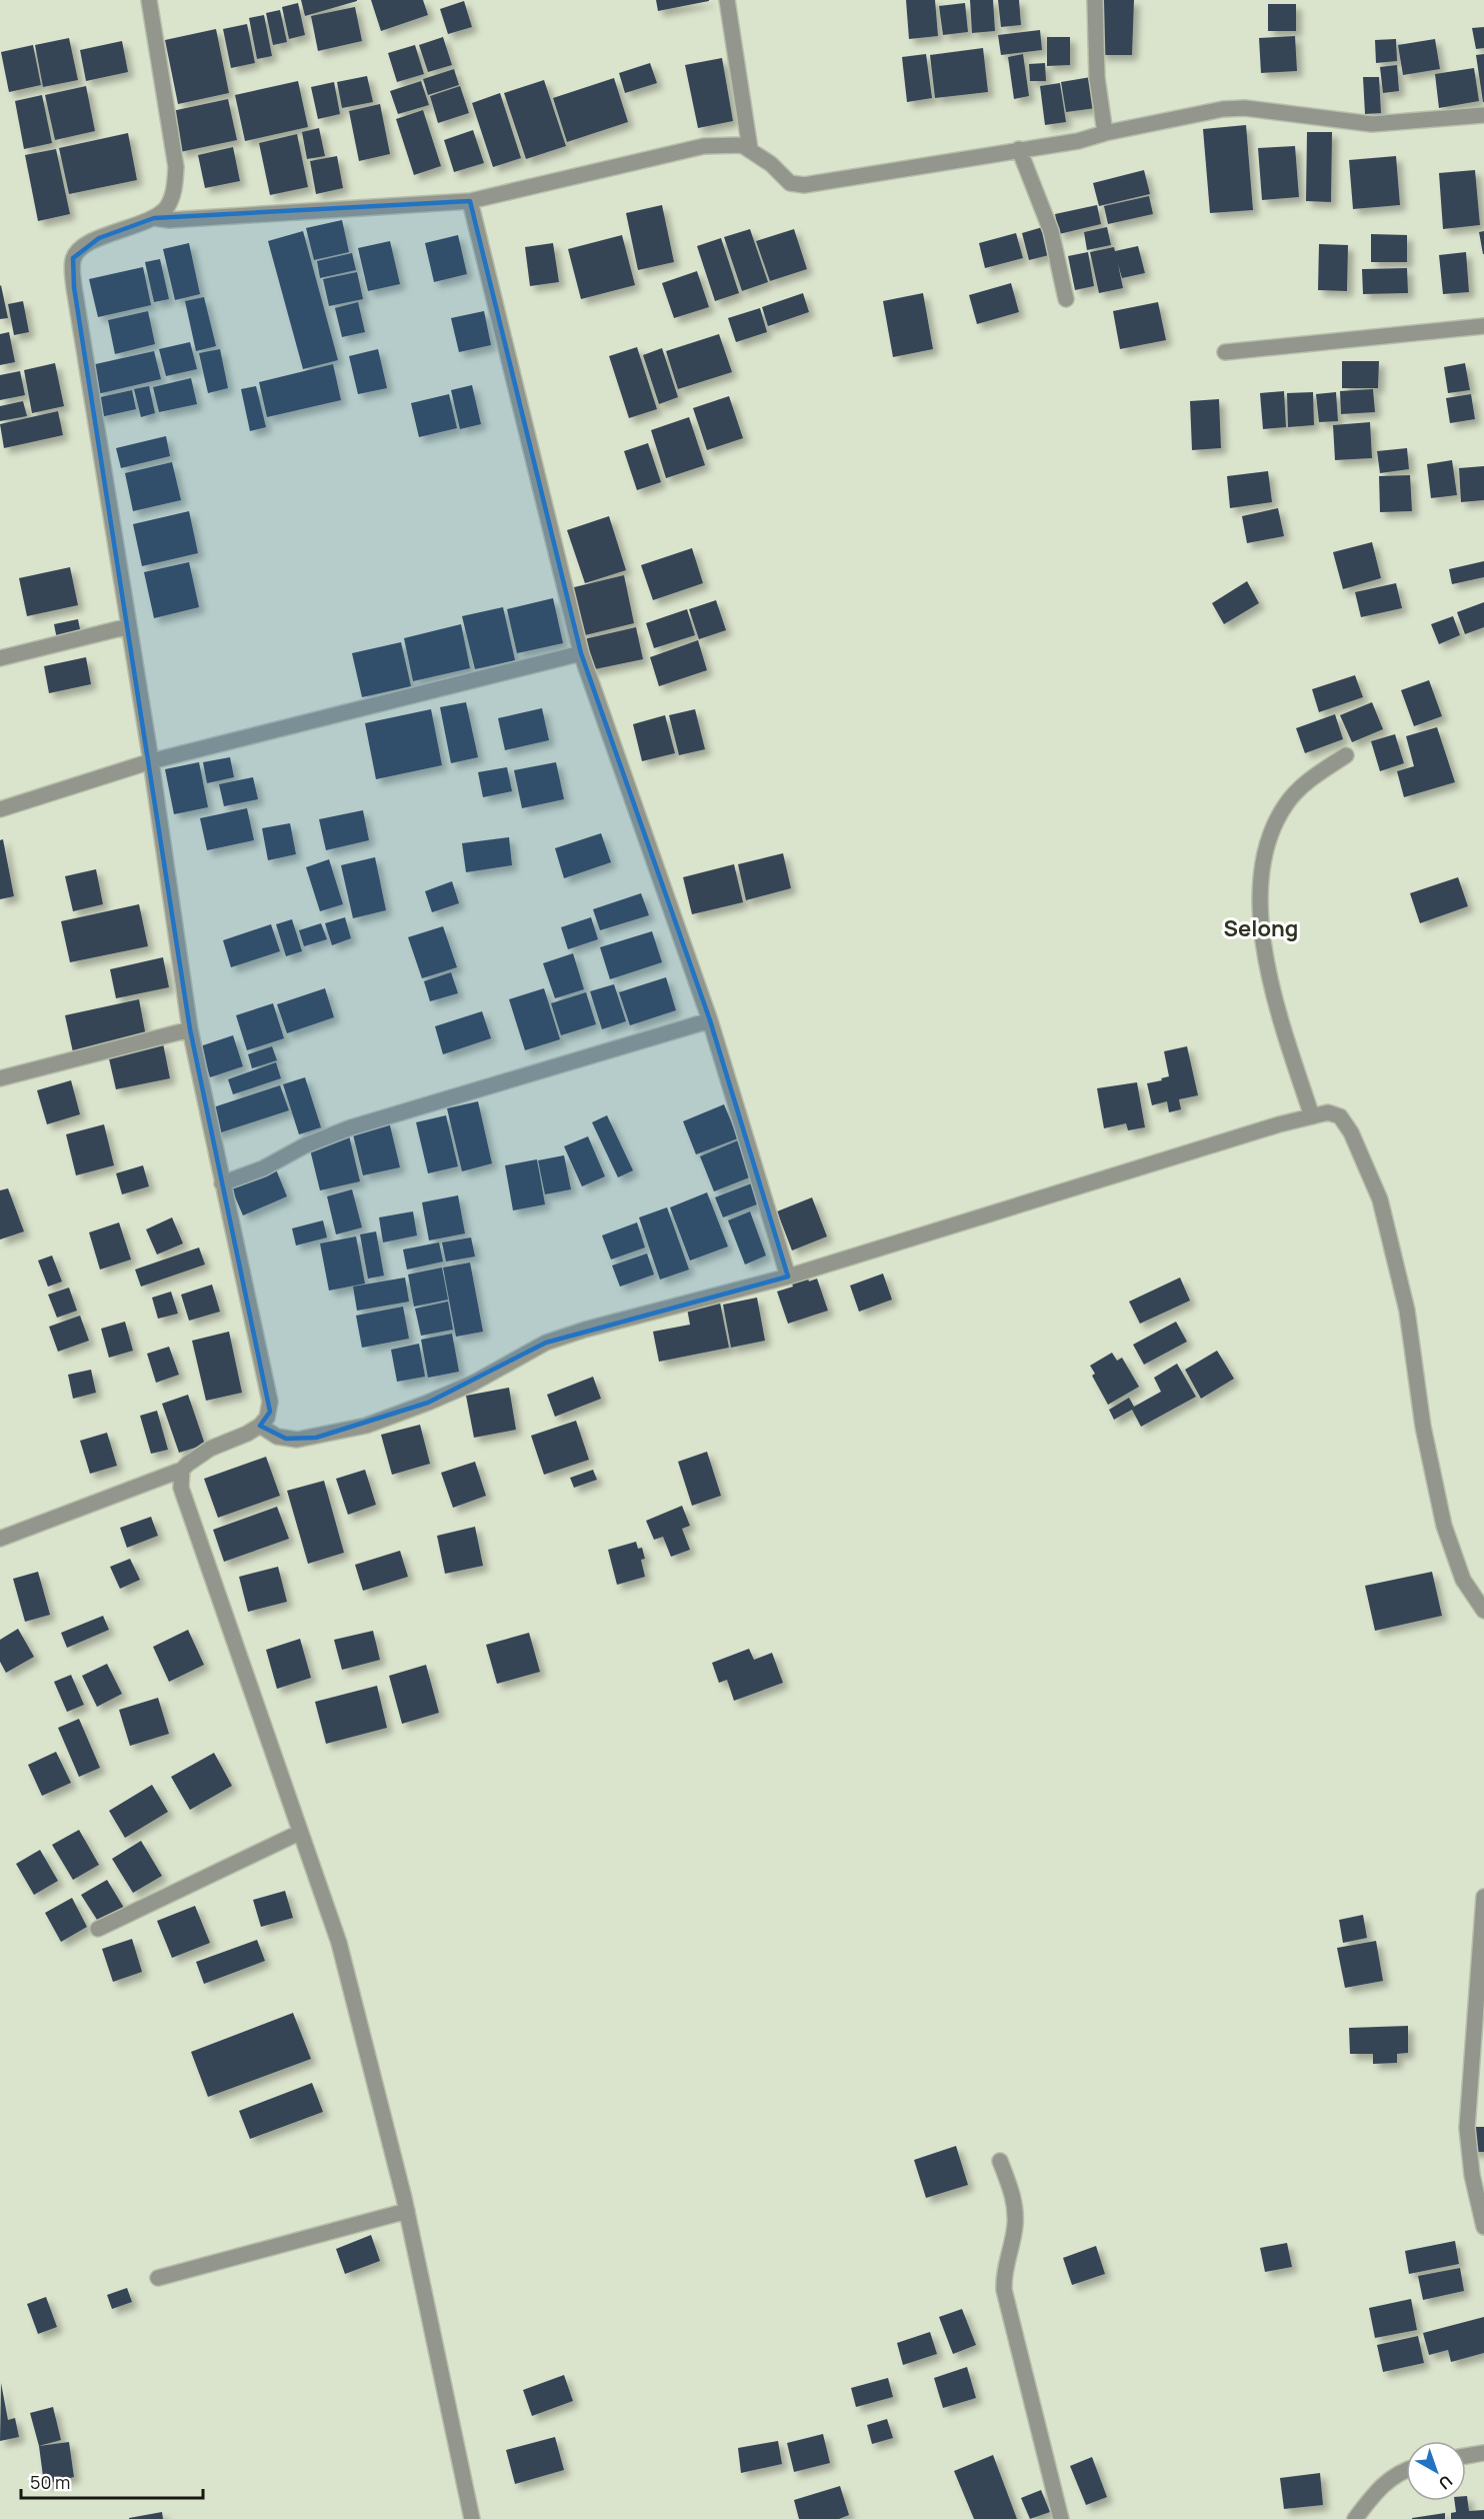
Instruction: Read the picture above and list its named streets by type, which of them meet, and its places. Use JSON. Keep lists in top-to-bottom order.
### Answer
{
  "districts": ["Selong"],
  "scale_bar": "50 m",
  "north": "bottom right"
}
